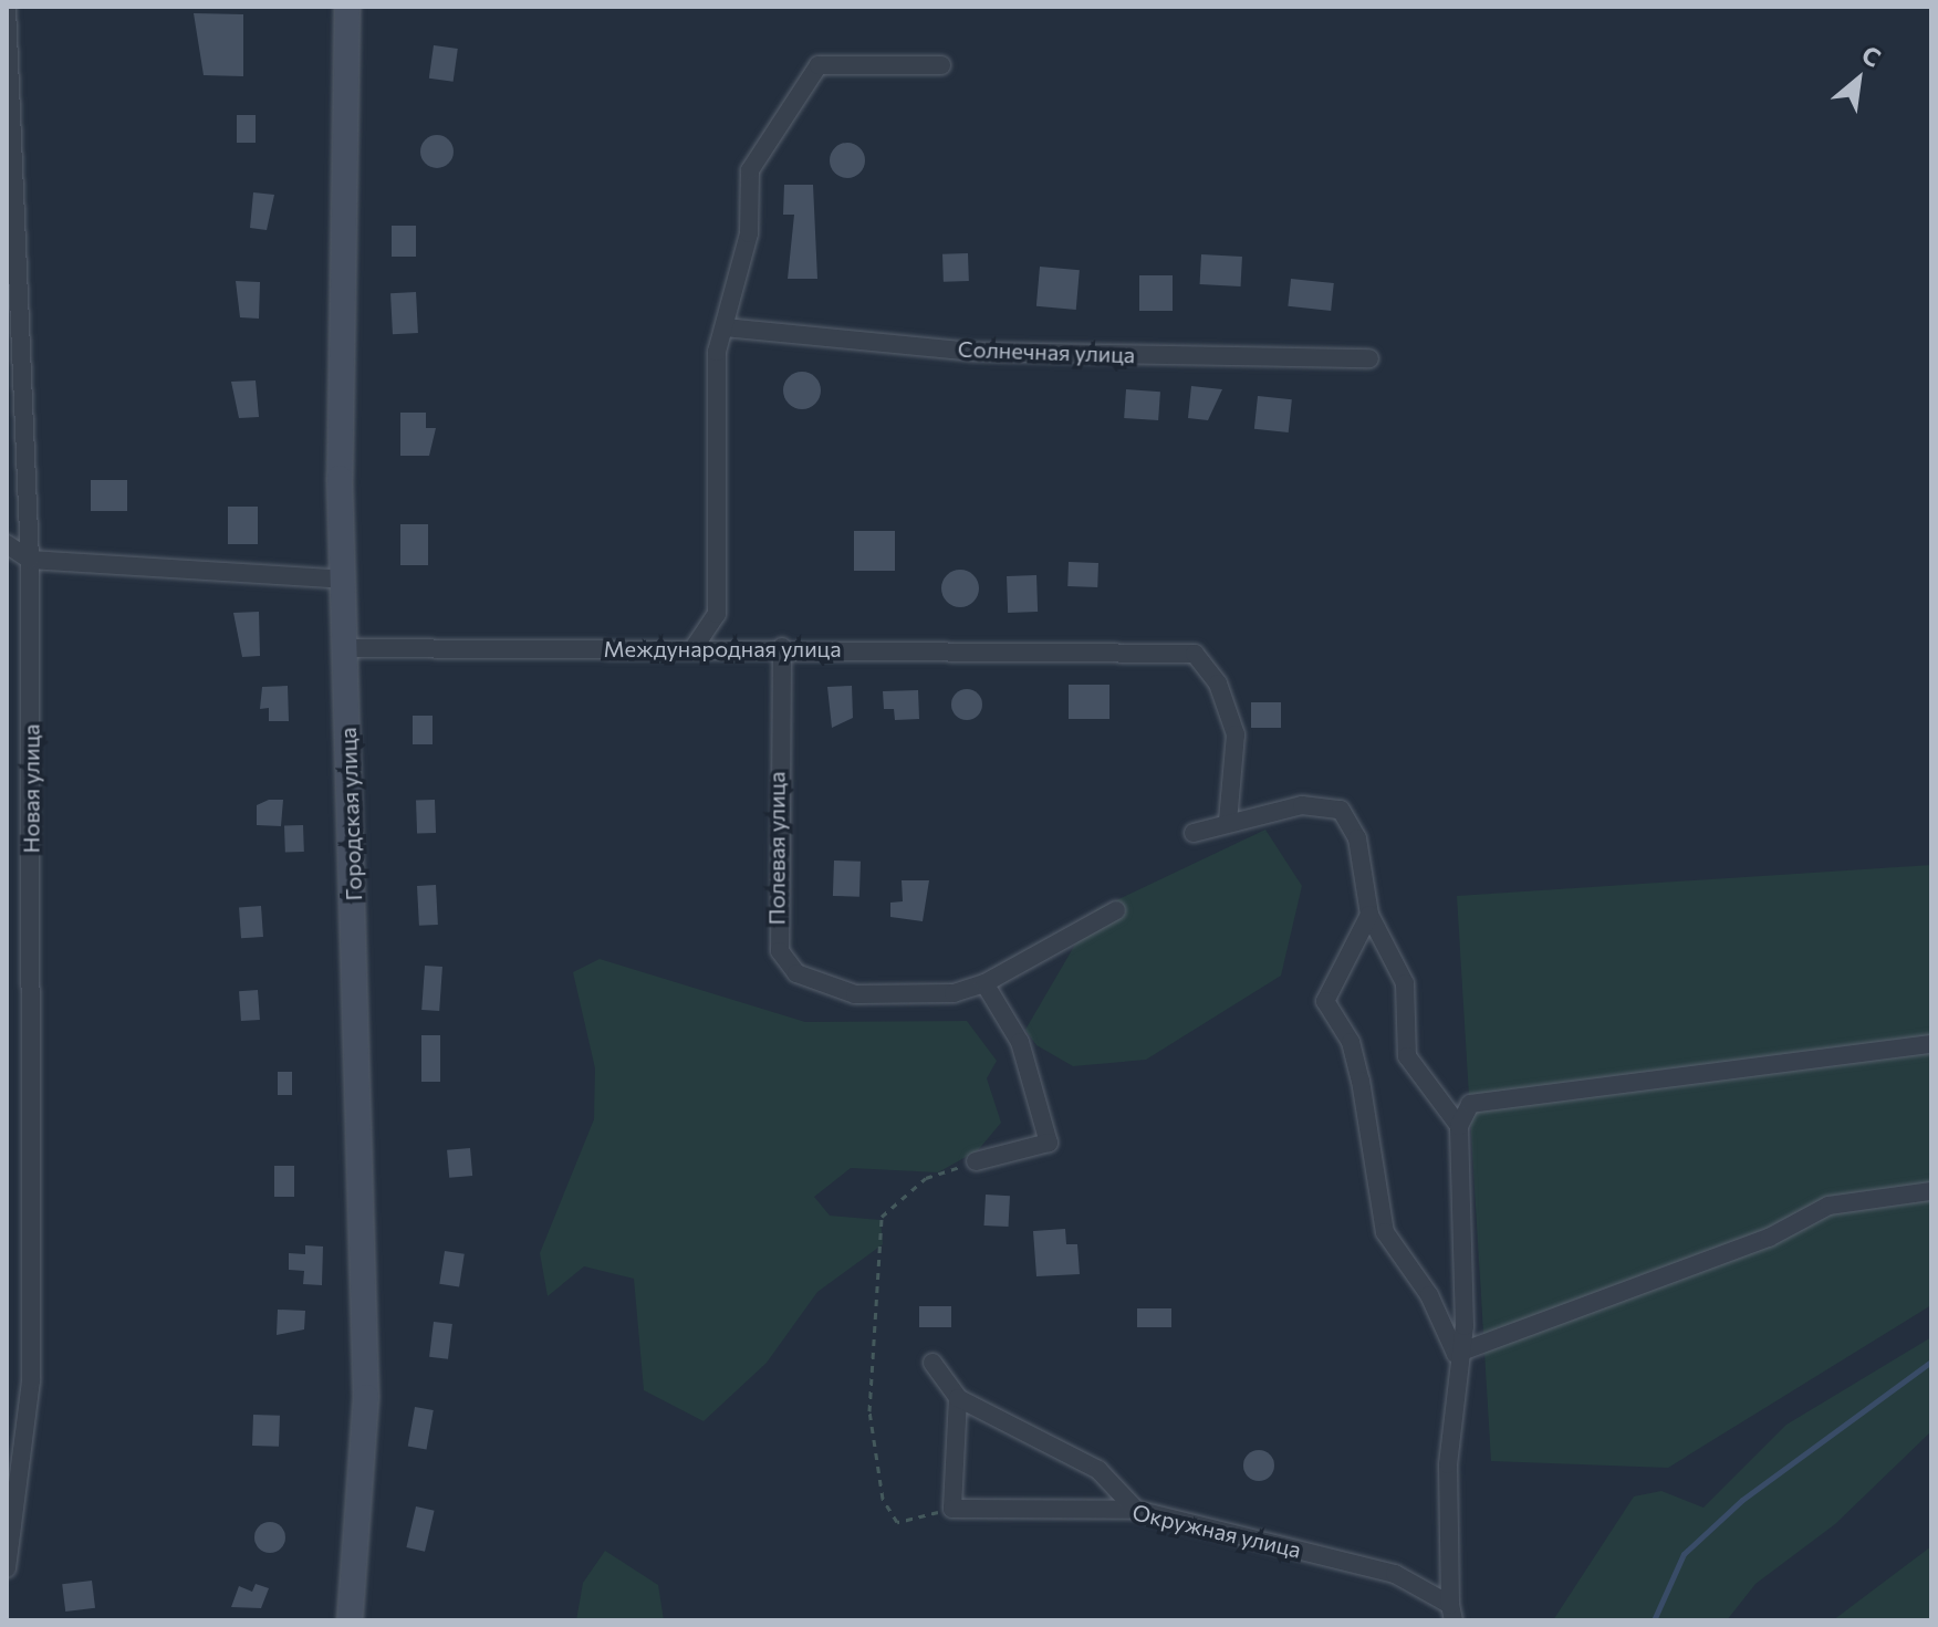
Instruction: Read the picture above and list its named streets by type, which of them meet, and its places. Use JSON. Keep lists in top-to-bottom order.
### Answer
{
  "streets": {
    "main road": ["Городская улица"],
    "street": [
      "Солнечная улица",
      "Международная улица",
      "Новая улица",
      "Полевая улица",
      "Окружная улица"
    ]
  },
  "crossings": [
    ["Международная улица", "Городская улица"],
    ["Международная улица", "Полевая улица"]
  ],
  "north": "top right"
}
